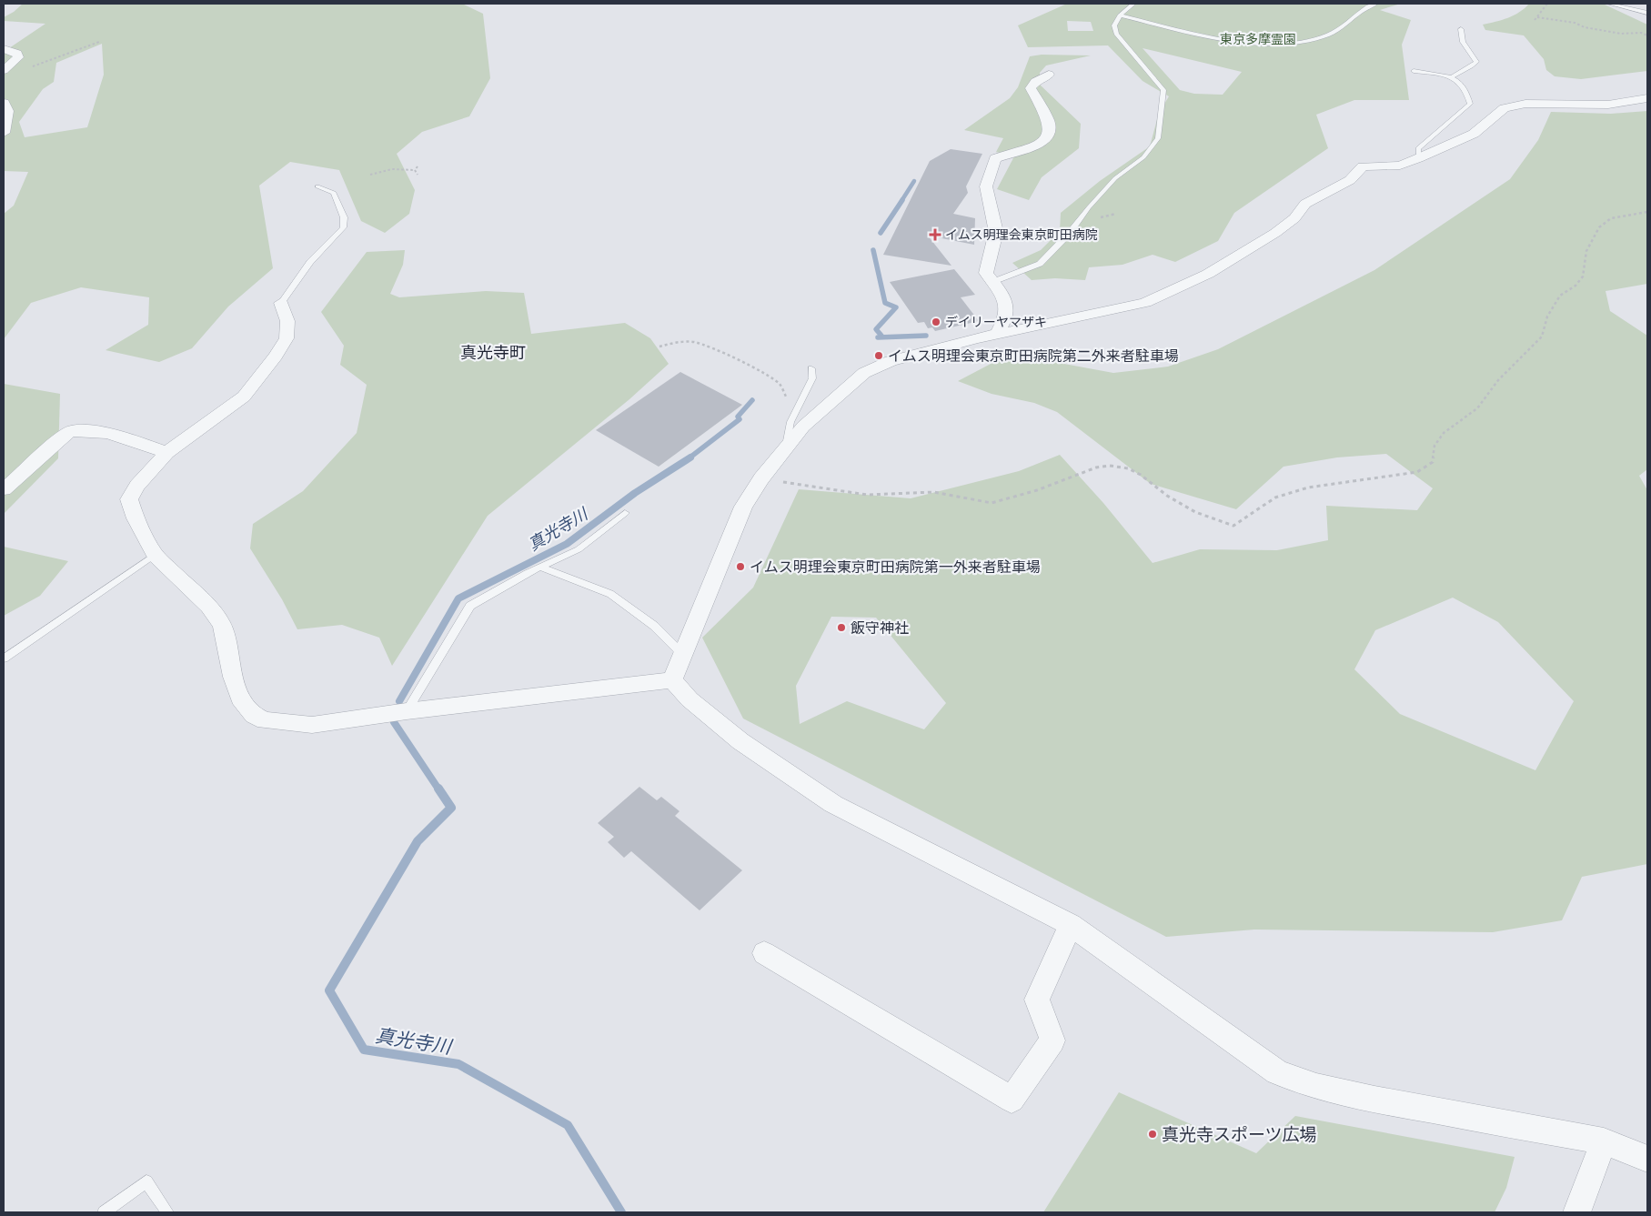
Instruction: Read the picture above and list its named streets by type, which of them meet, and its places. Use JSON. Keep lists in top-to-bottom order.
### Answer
{
  "districts": ["真光寺町"],
  "water": ["真光寺川"],
  "parks": ["東京多摩霊園"],
  "places": {
    "health": ["イムス明理会東京町田病院"],
    "other": [
      "デイリーヤマザキ",
      "イムス明理会東京町田病院第二外来者駐車場",
      "イムス明理会東京町田病院第一外来者駐車場",
      "飯守神社",
      "真光寺スポーツ広場"
    ]
  }
}
